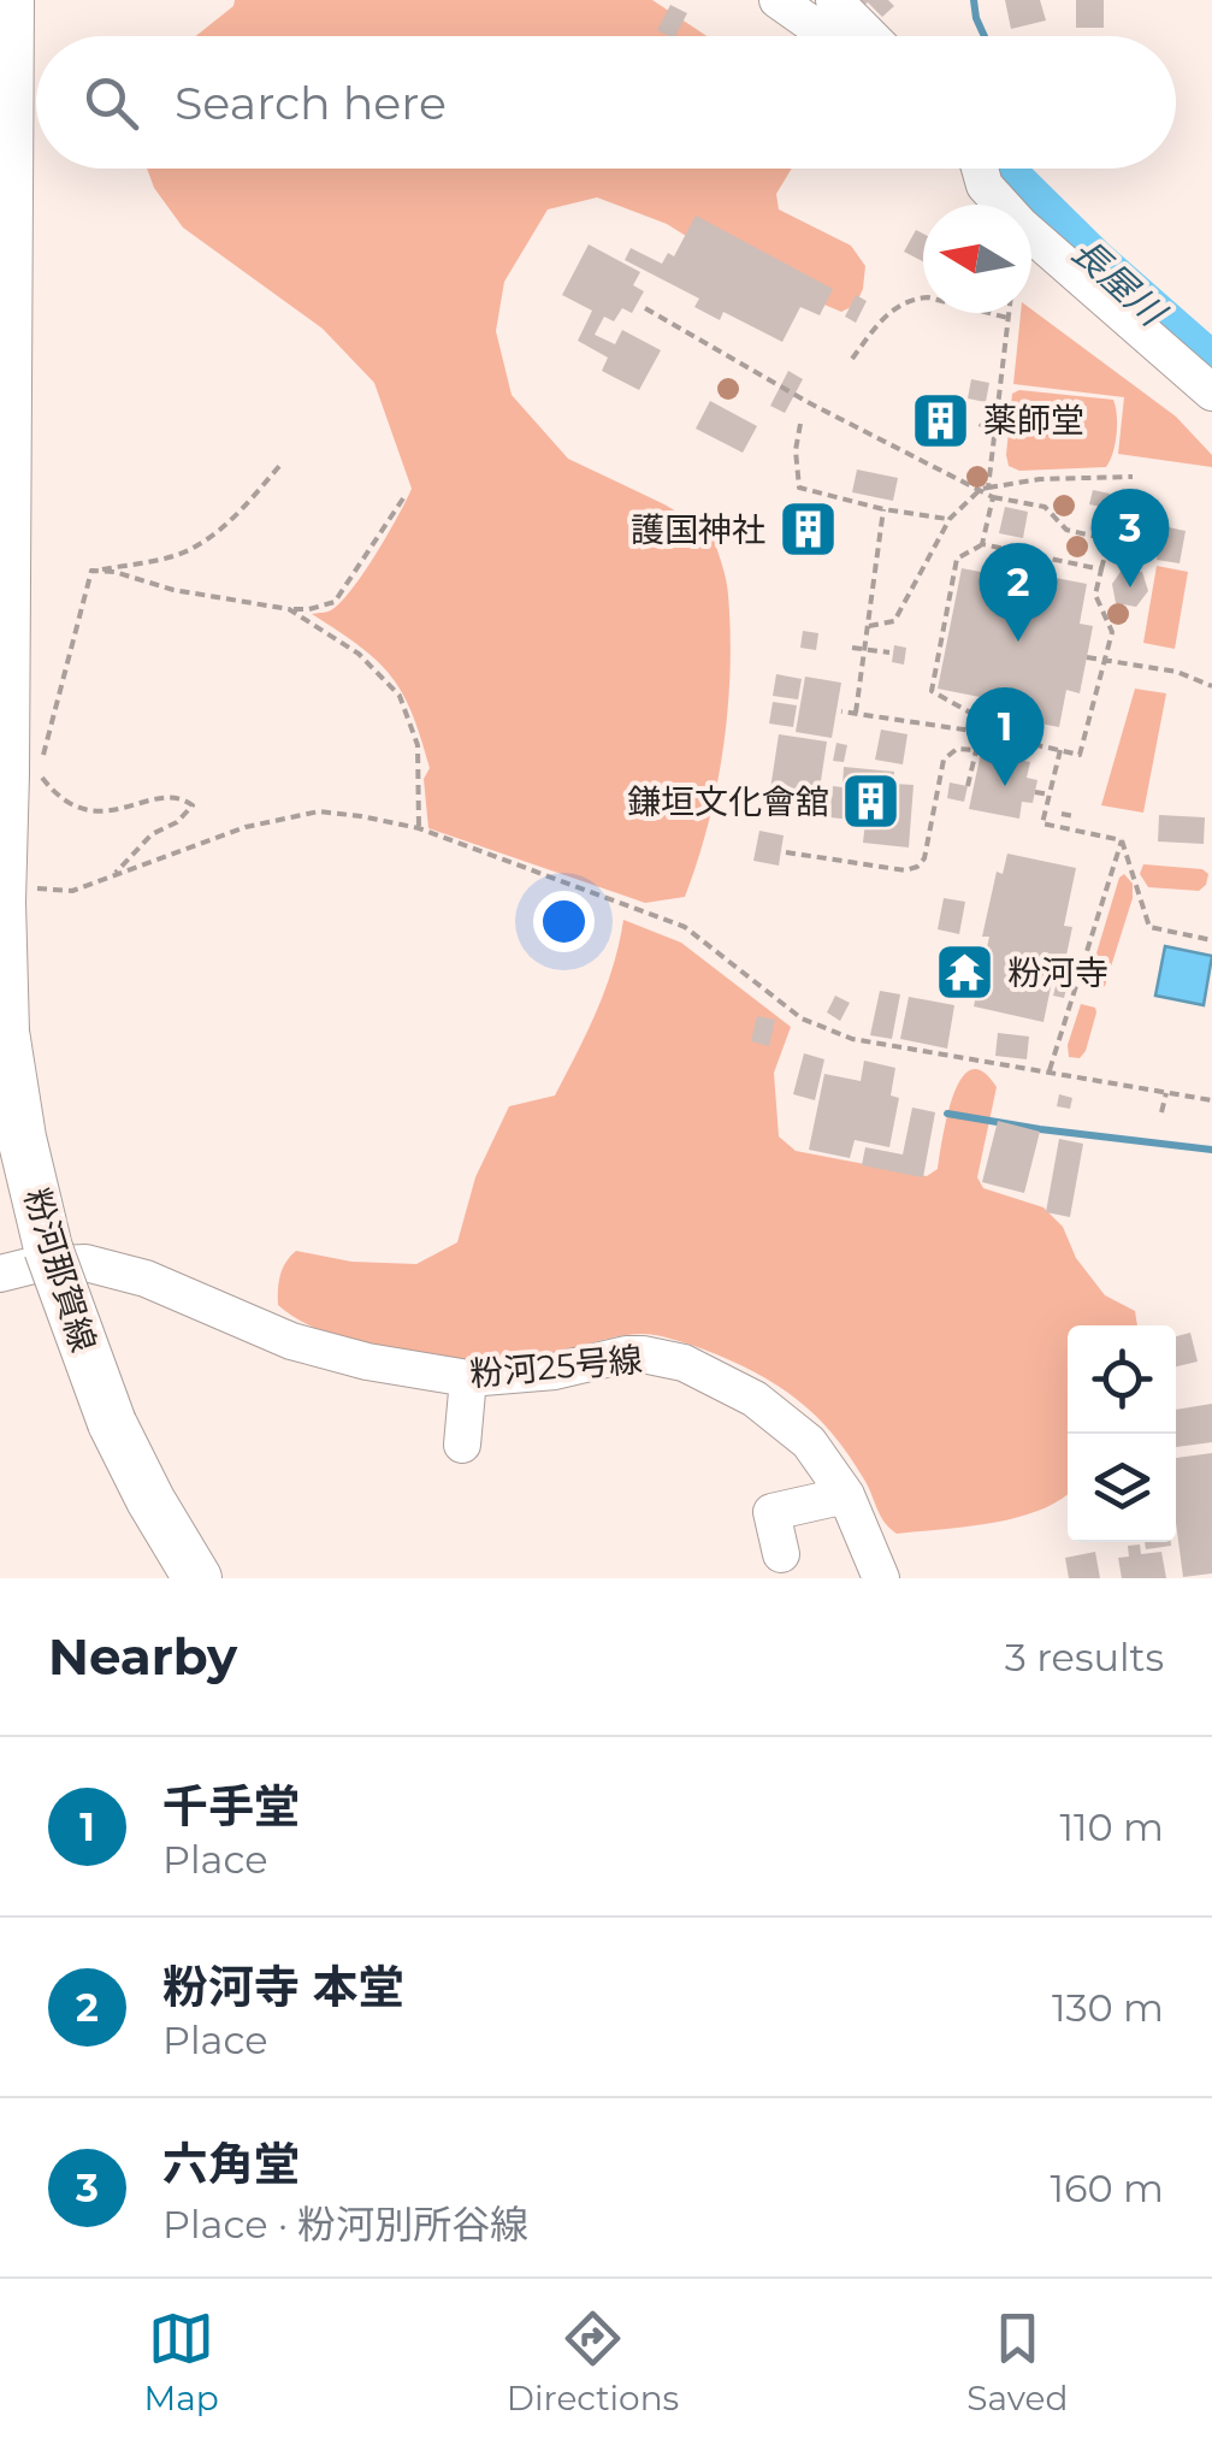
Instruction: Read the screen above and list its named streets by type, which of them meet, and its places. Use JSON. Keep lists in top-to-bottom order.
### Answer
{
  "streets": {
    "main road": ["粉河那賀線"],
    "street": ["粉河25号線"]
  },
  "water": ["長屋川"],
  "places": {
    "building": ["薬師堂", "護国神社", "鎌垣文化會舘"],
    "temple": ["粉河寺"]
  },
  "north": "left",
  "page": {
    "search": "Search here",
    "pins": ["3", "2", "1"],
    "heading": ["Nearby", "3 results"],
    "list": [
      {
        "mark": "1",
        "name": "千手堂",
        "note": "Place",
        "value": "110 m"
      },
      {
        "mark": "2",
        "name": "粉河寺 本堂",
        "note": "Place",
        "value": "130 m"
      },
      {
        "mark": "3",
        "name": "六角堂",
        "note": "Place · 粉河別所谷線",
        "value": "160 m"
      }
    ],
    "nav": ["Map", "Directions", "Saved"]
  }
}
